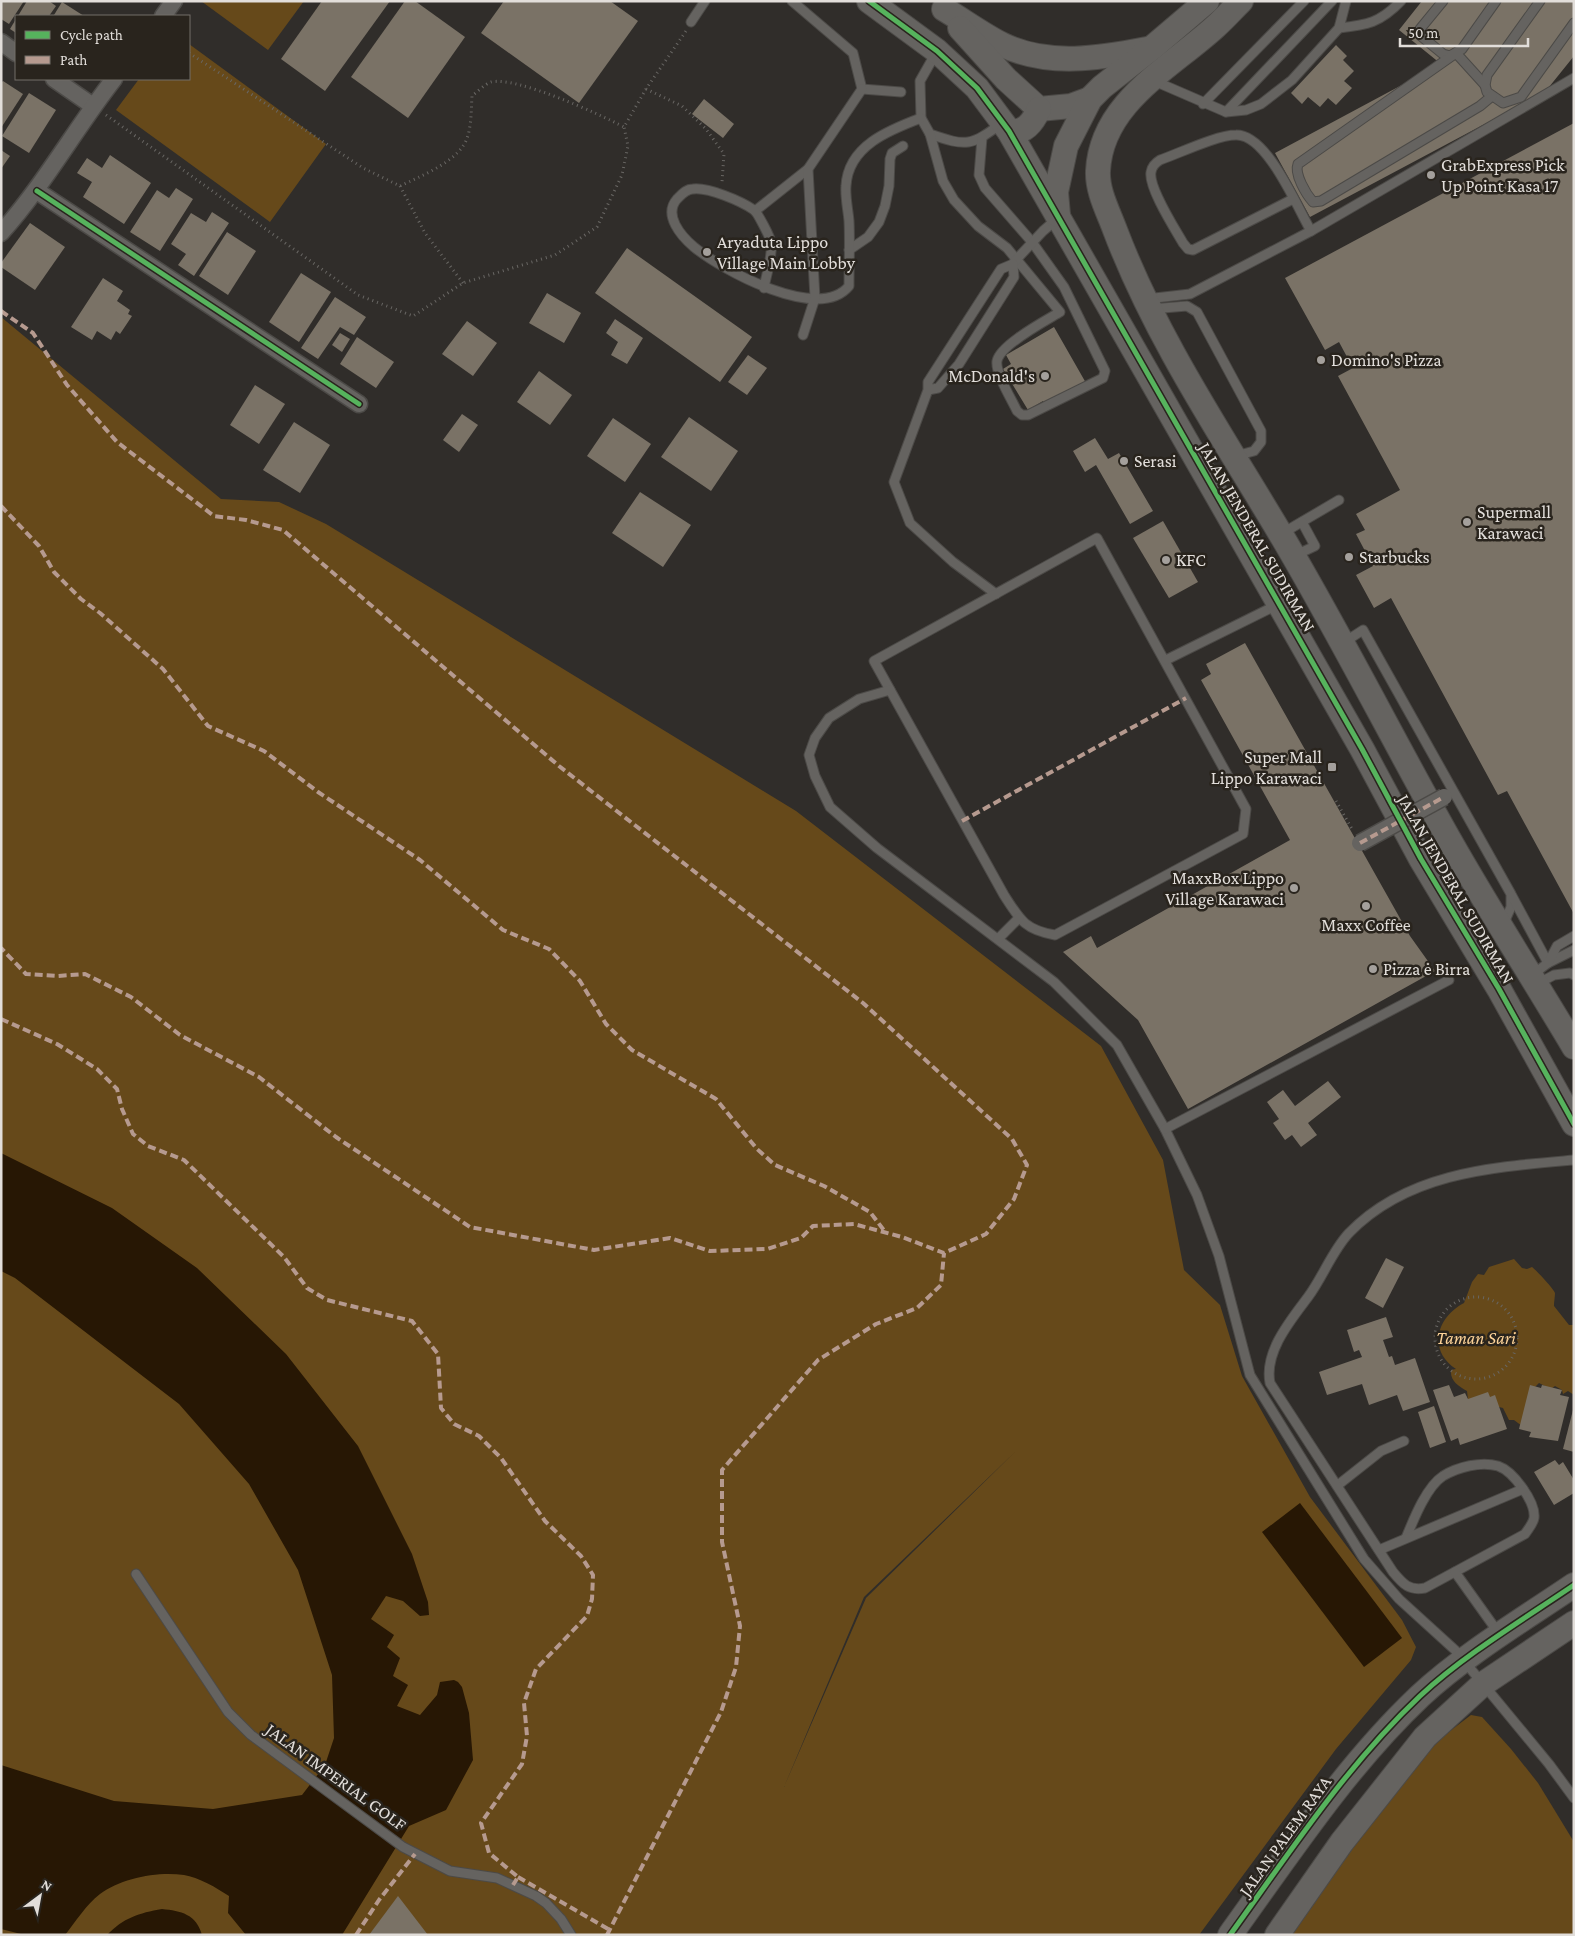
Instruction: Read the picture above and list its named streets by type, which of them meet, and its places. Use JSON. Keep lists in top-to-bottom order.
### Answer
{
  "streets": {
    "street": ["JALAN JENDERAL SUDIRMAN", "JALAN PALEM RAYA"],
    "lane": ["JALAN IMPERIAL GOLF"]
  },
  "parks": ["Taman Sari"],
  "places": {
    "other": [
      "GrabExpress Pick Up Point Kasa 17",
      "Aryaduta Lippo Village Main Lobby",
      "Domino's Pizza",
      "McDonald's",
      "Serasi",
      "Supermall Karawaci",
      "Starbucks",
      "KFC",
      "MaxxBox Lippo Village Karawaci",
      "Maxx Coffee",
      "Pizza ė Birra"
    ],
    "transit": ["Super Mall Lippo Karawaci"]
  },
  "legend": ["Cycle path", "Path"],
  "scale_bar": "50 m",
  "north": "top right"
}
